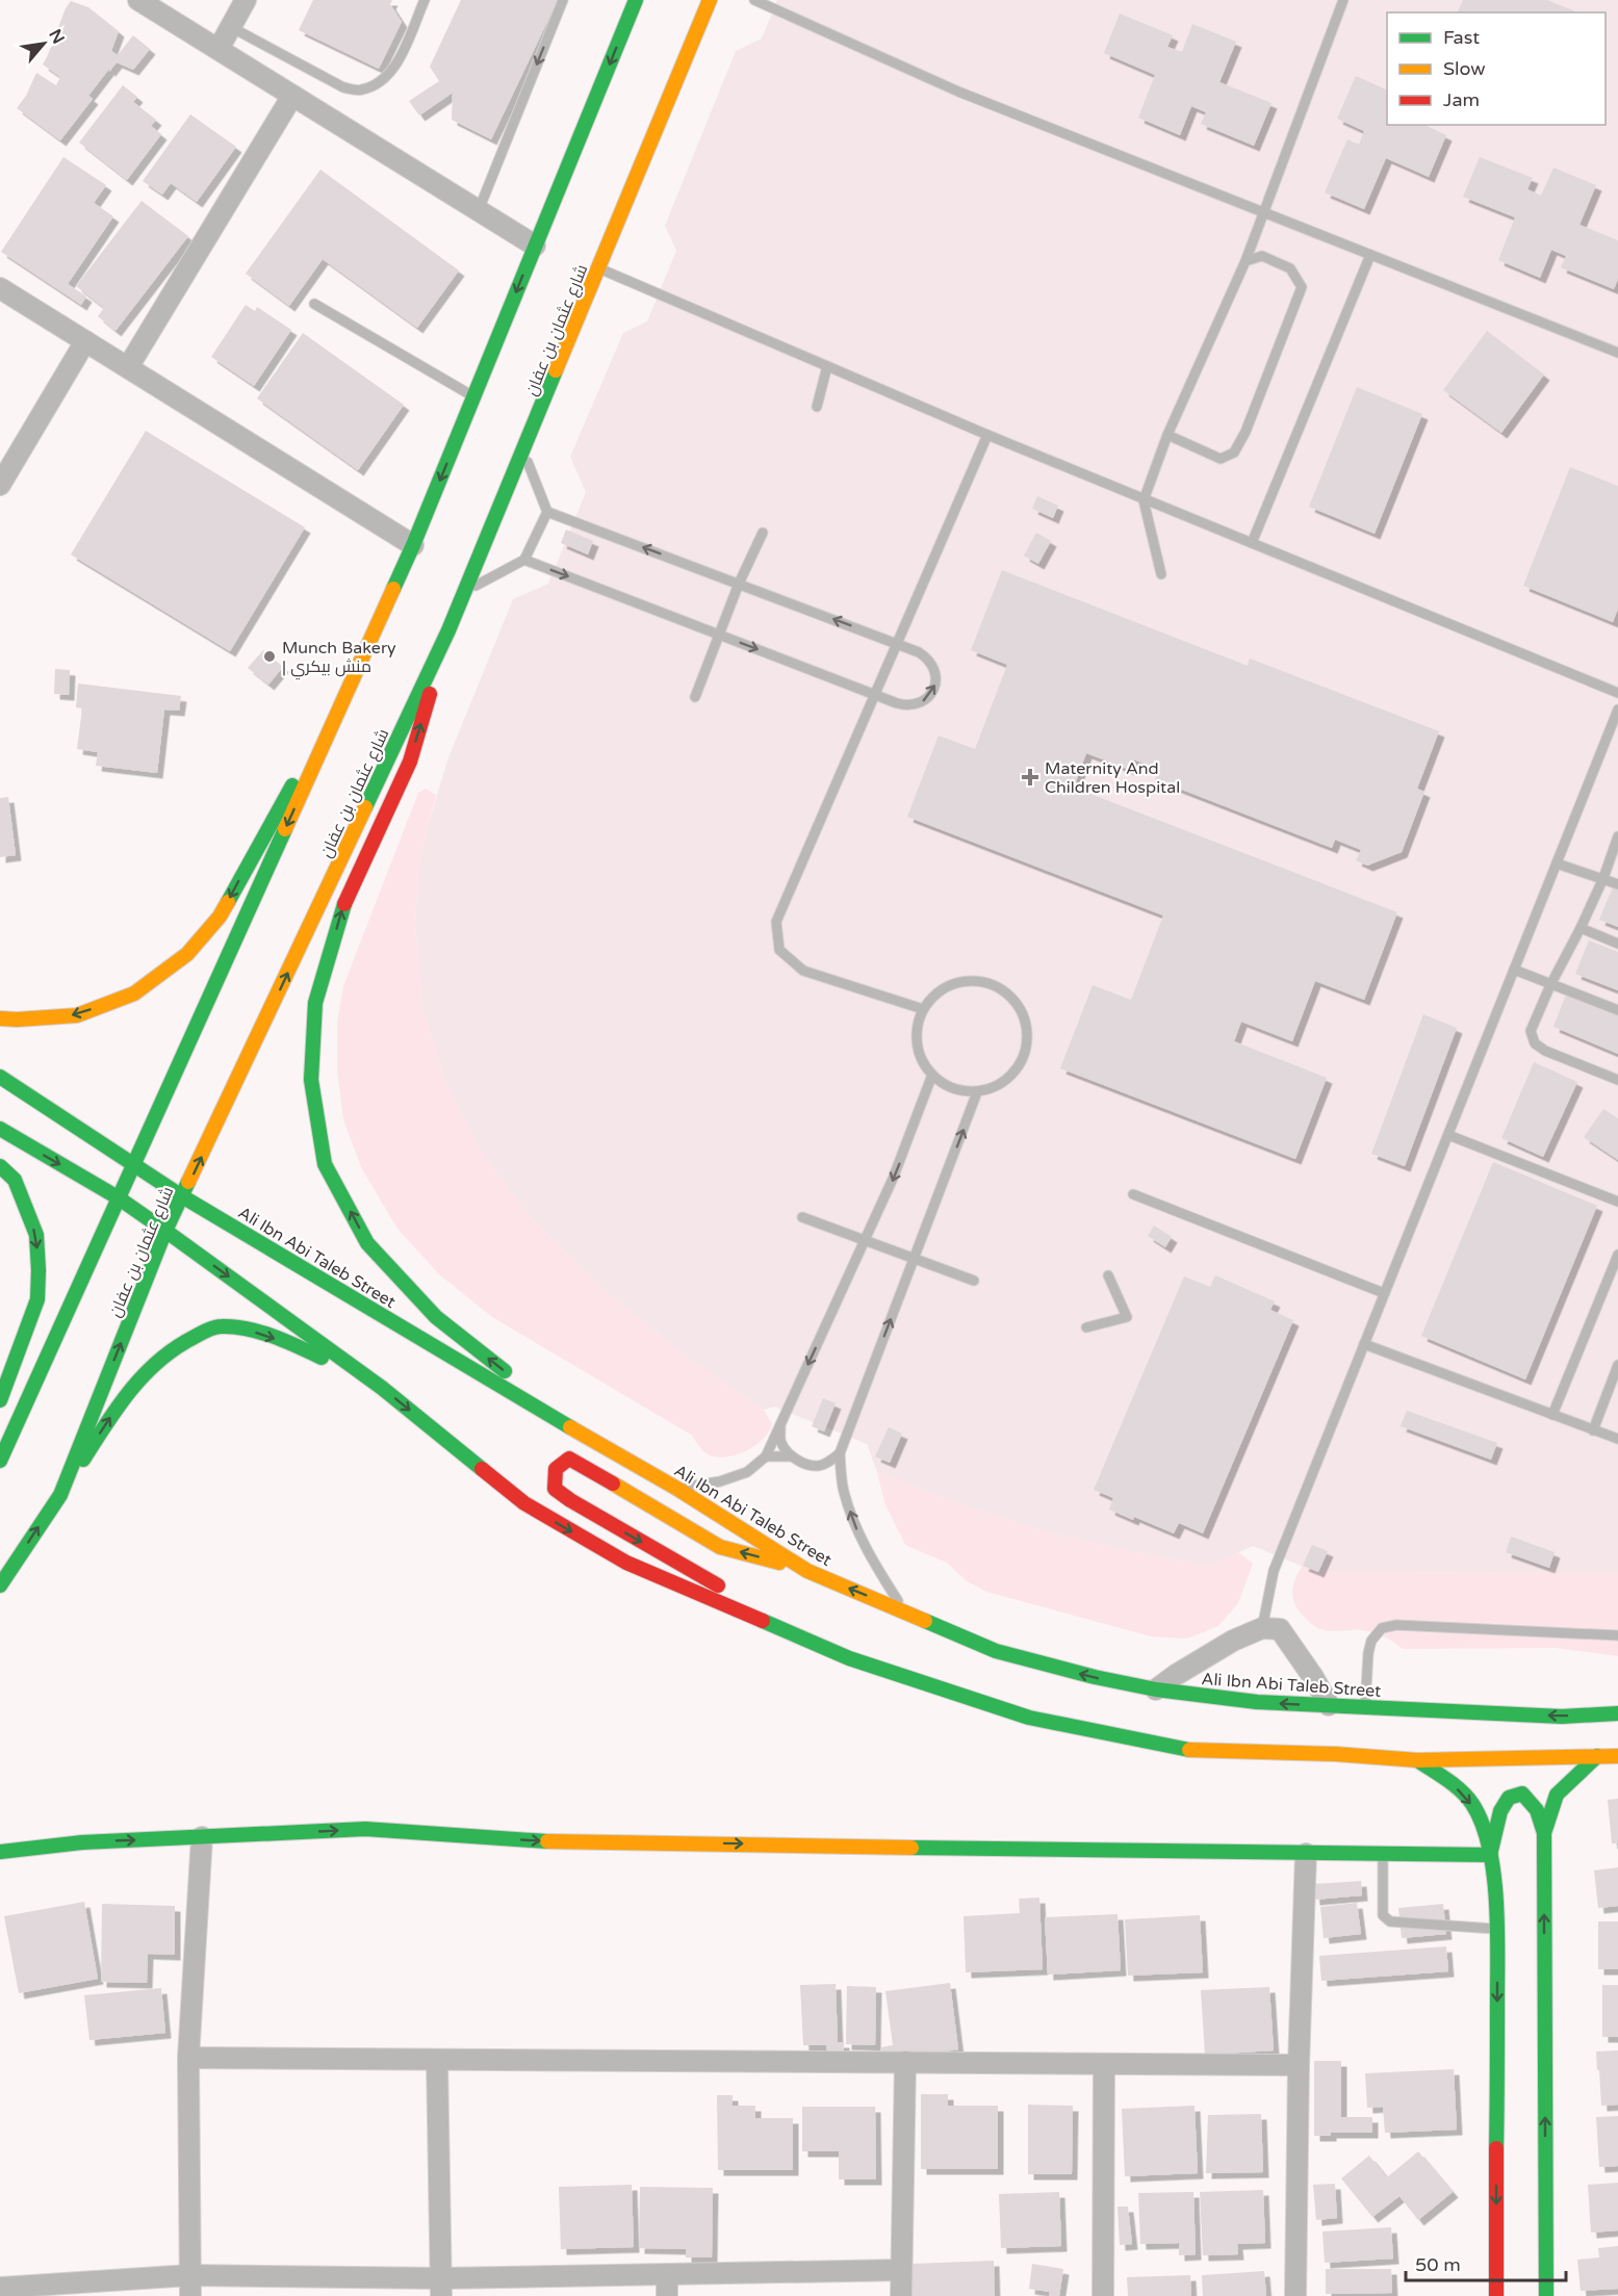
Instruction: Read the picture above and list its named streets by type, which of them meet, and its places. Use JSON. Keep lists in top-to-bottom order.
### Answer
{
  "streets": {
    "street": ["شارع عثمان بن عفان", "Ali Ibn Abi Taleb Street"]
  },
  "crossings": [
    ["شارع عثمان بن عفان", "Ali Ibn Abi Taleb Street"]
  ],
  "places": {
    "other": ["Munch Bakery | منش بيكري"],
    "health": ["Maternity And Children Hospital"]
  },
  "legend": ["Fast", "Slow", "Jam"],
  "scale_bar": "50 m",
  "north": "top right"
}
